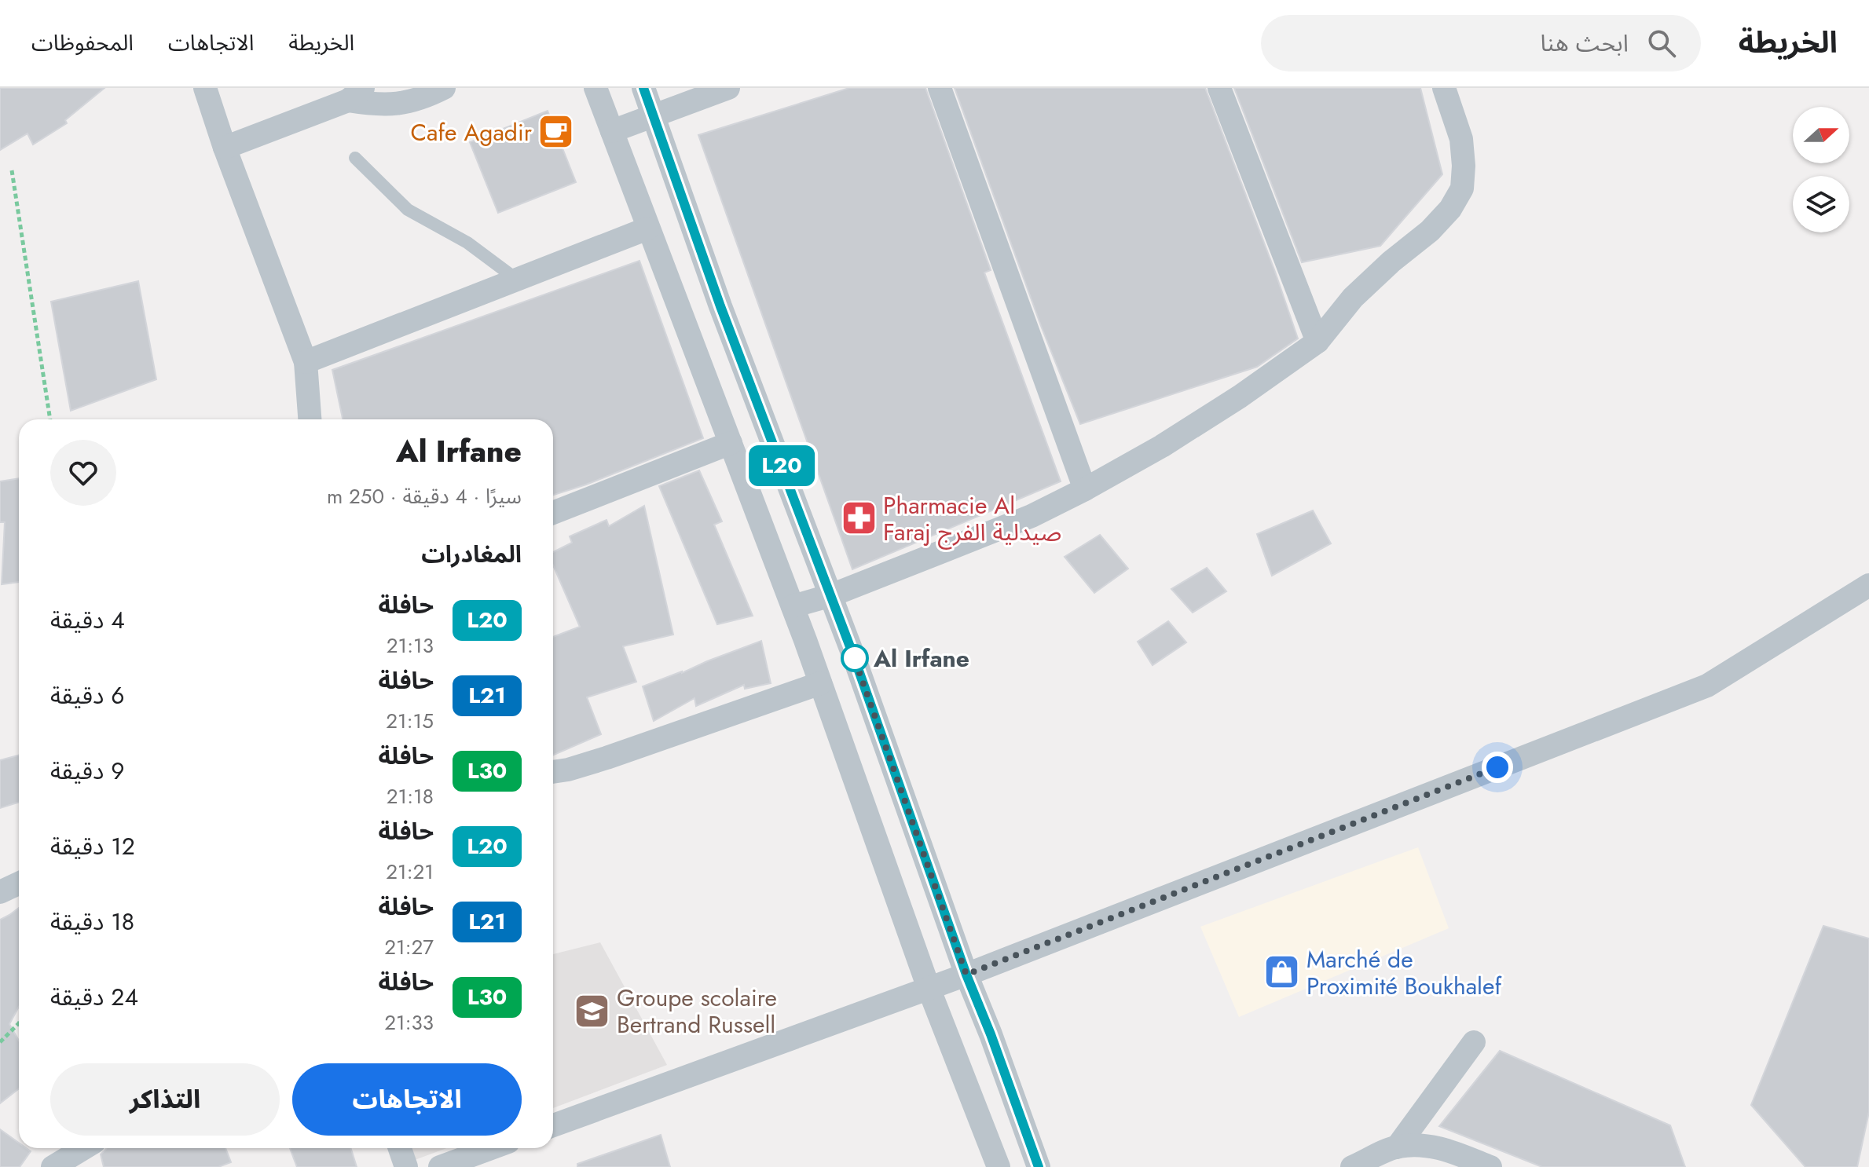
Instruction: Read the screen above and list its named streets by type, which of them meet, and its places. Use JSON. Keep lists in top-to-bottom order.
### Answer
{
  "places": {
    "cafe": ["Cafe Agadir"],
    "pharmacy": ["Pharmacie Al Faraj صيدلية الفرج"],
    "other": ["Al Irfane"],
    "shop": ["Marché de Proximité Boukhalef"],
    "school or university": ["Groupe scolaire Bertrand Russell"]
  },
  "lines": ["bus line L20"],
  "north": "right",
  "page": {
    "header": "الخريطة",
    "search": "ابحث هنا",
    "nav": ["الخريطة", "الاتجاهات", "المحفوظات"],
    "on_map": "L20",
    "heading": [
      ["Al Irfane", "سيرًا · 4 دقيقة · 250 m"],
      "المغادرات"
    ],
    "list": [
      {
        "mark": "L20",
        "name": "حافلة",
        "note": "21:13",
        "value": "4 دقيقة"
      },
      {
        "mark": "L21",
        "name": "حافلة",
        "note": "21:15",
        "value": "6 دقيقة"
      },
      {
        "mark": "L30",
        "name": "حافلة",
        "note": "21:18",
        "value": "9 دقيقة"
      },
      {
        "mark": "L20",
        "name": "حافلة",
        "note": "21:21",
        "value": "12 دقيقة"
      },
      {
        "mark": "L21",
        "name": "حافلة",
        "note": "21:27",
        "value": "18 دقيقة"
      },
      {
        "mark": "L30",
        "name": "حافلة",
        "note": "21:33",
        "value": "24 دقيقة"
      }
    ],
    "buttons": ["الاتجاهات", "التذاكر"]
  }
}
